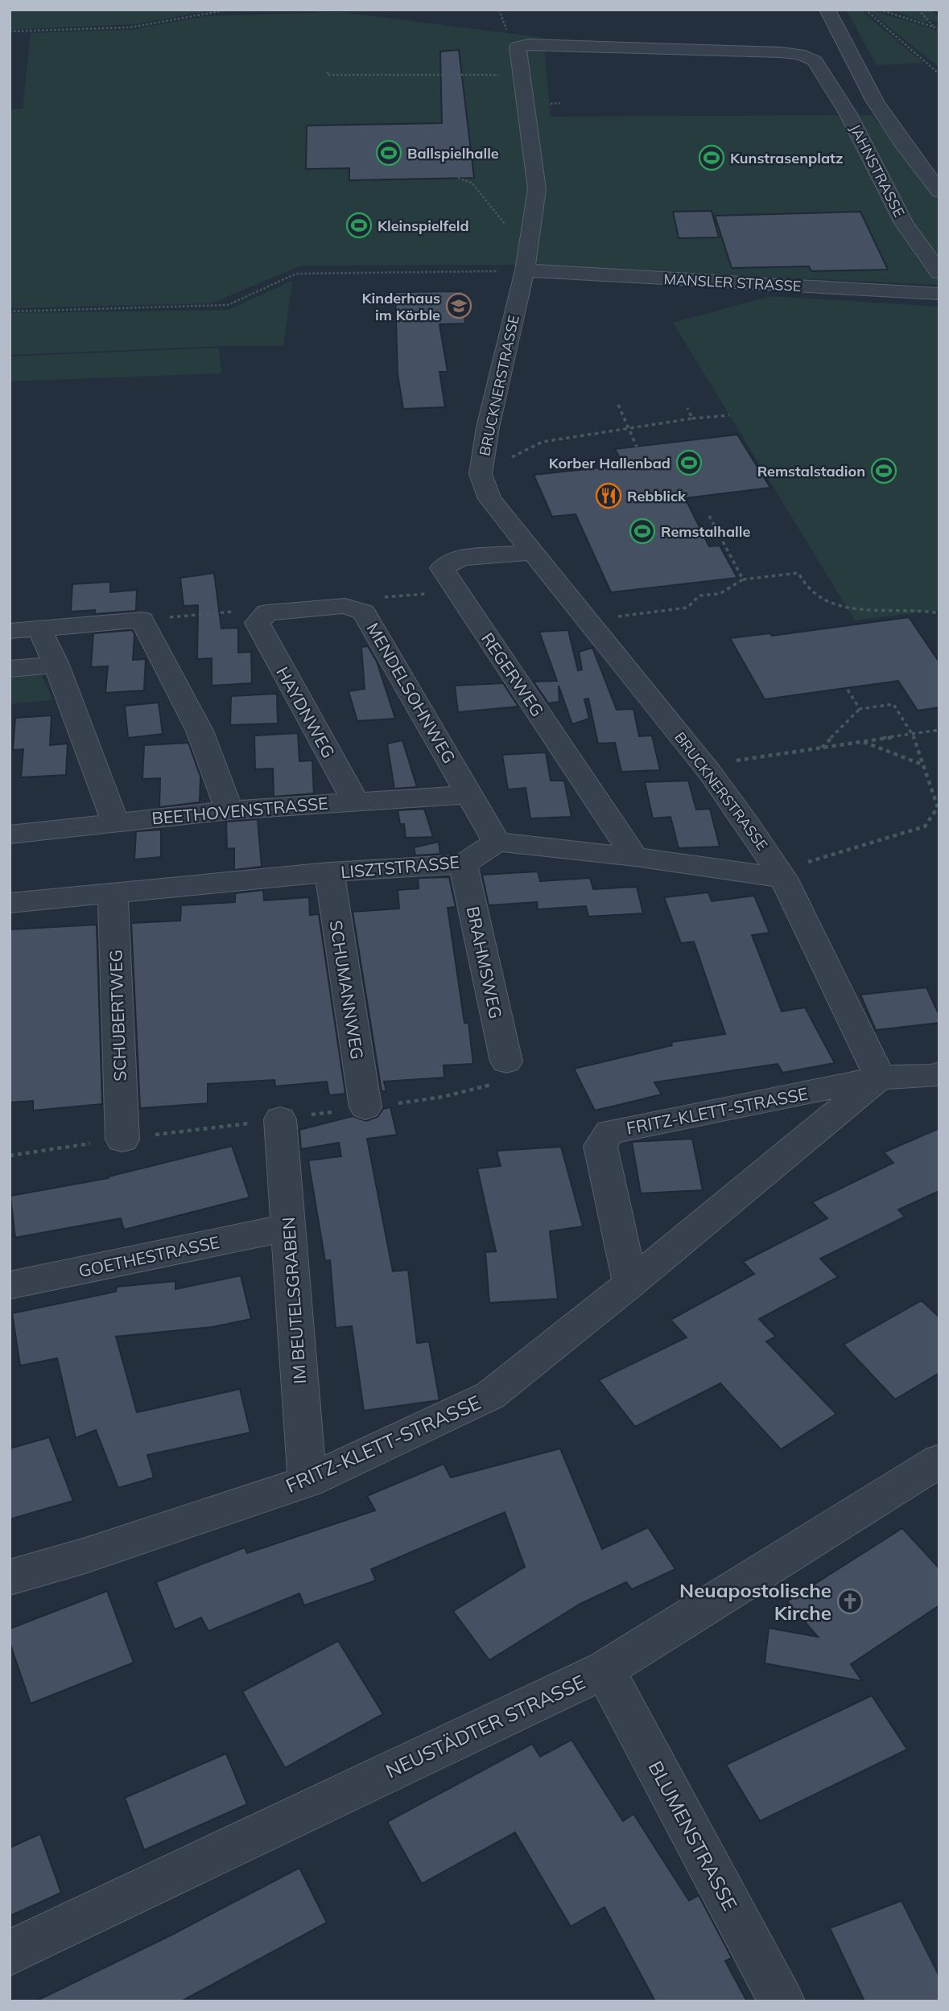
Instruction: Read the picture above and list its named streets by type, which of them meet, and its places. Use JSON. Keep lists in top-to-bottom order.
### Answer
{
  "streets": {
    "street": [
      "JAHNSTRASSE",
      "MANSLER STRASSE",
      "BRUCKNERSTRASSE",
      "REGERWEG",
      "MENDELSOHNWEG",
      "HAYDNWEG",
      "BEETHOVENSTRASSE",
      "LISZTSTRASSE",
      "BRAHMSWEG",
      "SCHUMANNWEG",
      "SCHUBERTWEG",
      "FRITZ-KLETT-STRASSE",
      "GOETHESTRASSE",
      "IM BEUTELSGRABEN",
      "NEUSTÄDTER STRASSE",
      "BLUMENSTRASSE"
    ]
  },
  "crossings": [
    ["JAHNSTRASSE", "BRUCKNERSTRASSE"],
    ["MANSLER STRASSE", "BRUCKNERSTRASSE"],
    ["BRUCKNERSTRASSE", "REGERWEG"],
    ["BRUCKNERSTRASSE", "FRITZ-KLETT-STRASSE"],
    ["MENDELSOHNWEG", "BEETHOVENSTRASSE"],
    ["MENDELSOHNWEG", "LISZTSTRASSE"],
    ["HAYDNWEG", "BEETHOVENSTRASSE"],
    ["LISZTSTRASSE", "BRAHMSWEG"],
    ["LISZTSTRASSE", "SCHUMANNWEG"],
    ["LISZTSTRASSE", "SCHUBERTWEG"],
    ["FRITZ-KLETT-STRASSE", "IM BEUTELSGRABEN"],
    ["GOETHESTRASSE", "IM BEUTELSGRABEN"],
    ["NEUSTÄDTER STRASSE", "BLUMENSTRASSE"]
  ],
  "places": {
    "sports": [
      "Ballspielhalle",
      "Kunstrasenplatz",
      "Kleinspielfeld",
      "Korber Hallenbad",
      "Remstalstadion",
      "Remstalhalle"
    ],
    "school or university": ["Kinderhaus im Körble"],
    "restaurant": ["Rebblick"],
    "church": ["Neuapostolische Kirche"]
  }
}
